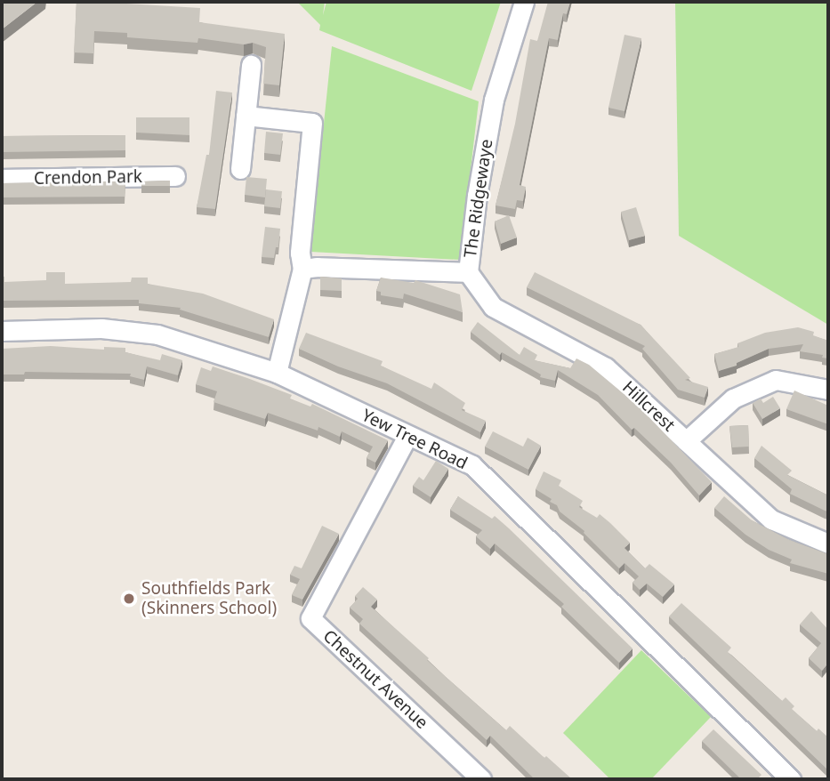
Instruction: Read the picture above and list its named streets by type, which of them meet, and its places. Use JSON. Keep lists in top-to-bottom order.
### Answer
{
  "streets": {
    "street": [
      "Crendon Park",
      "The Ridgewaye",
      "Hillcrest",
      "Yew Tree Road",
      "Chestnut Avenue"
    ]
  },
  "crossings": [
    ["The Ridgewaye", "Hillcrest"],
    ["Yew Tree Road", "Chestnut Avenue"]
  ],
  "places": ["Southfields Park (Skinners School)"]
}
